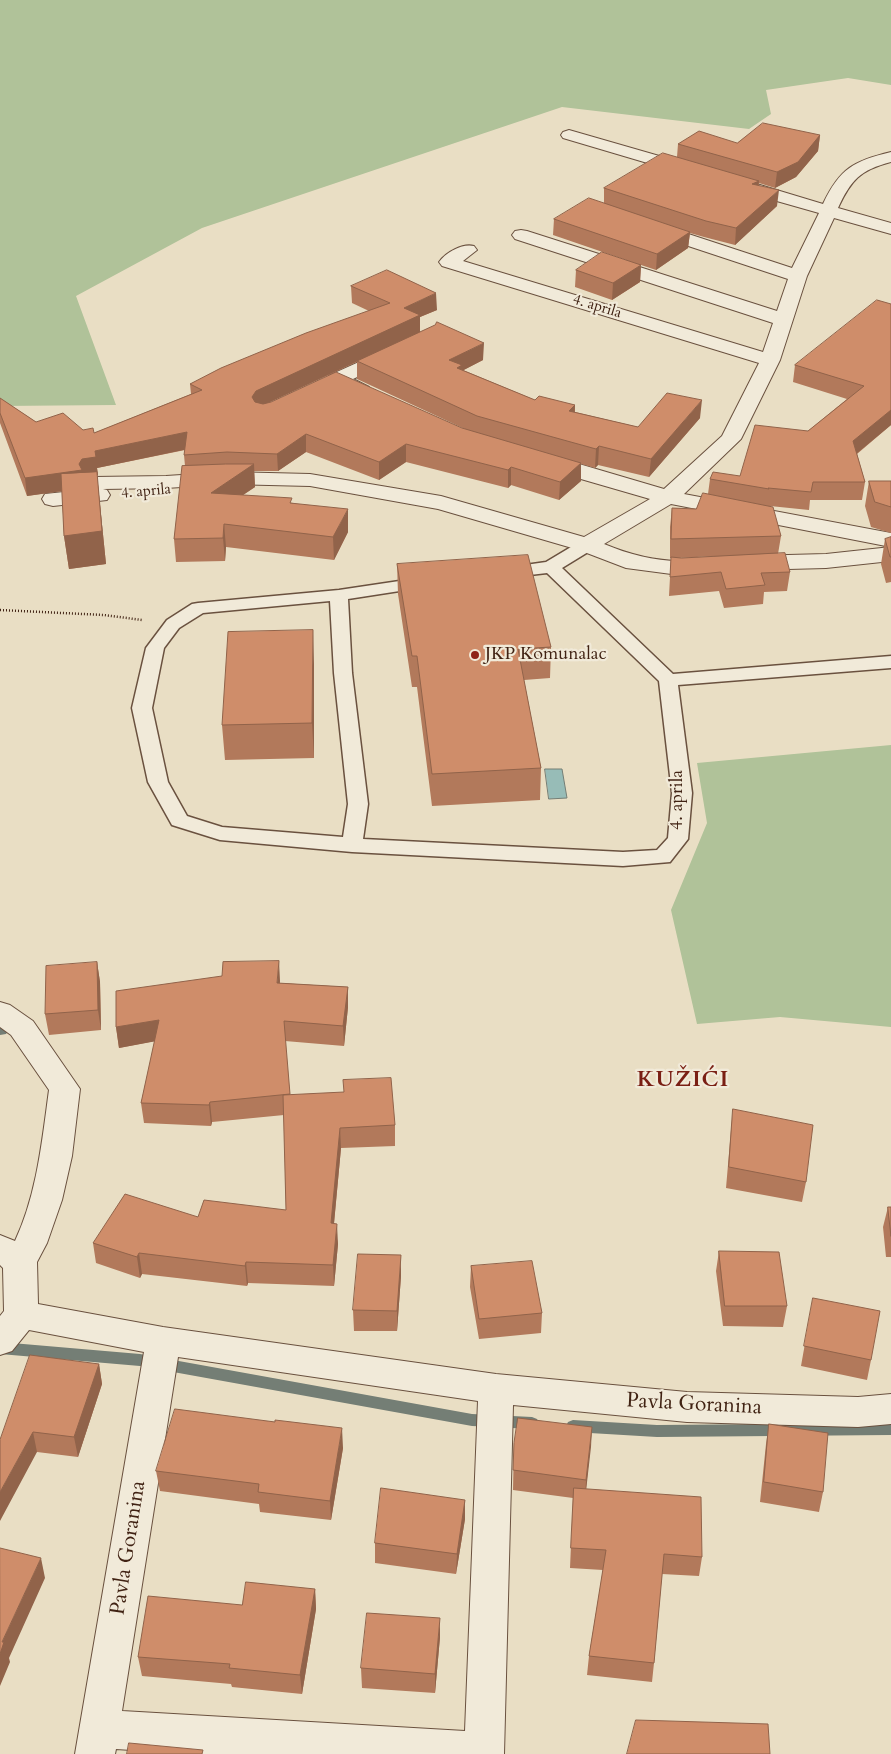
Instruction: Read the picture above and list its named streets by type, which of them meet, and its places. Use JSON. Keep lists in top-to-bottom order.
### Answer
{
  "streets": {
    "street": ["4. aprila", "Pavla Goranina"]
  },
  "districts": ["KUŽIĆI"],
  "places": ["JKP Komunalac"]
}
